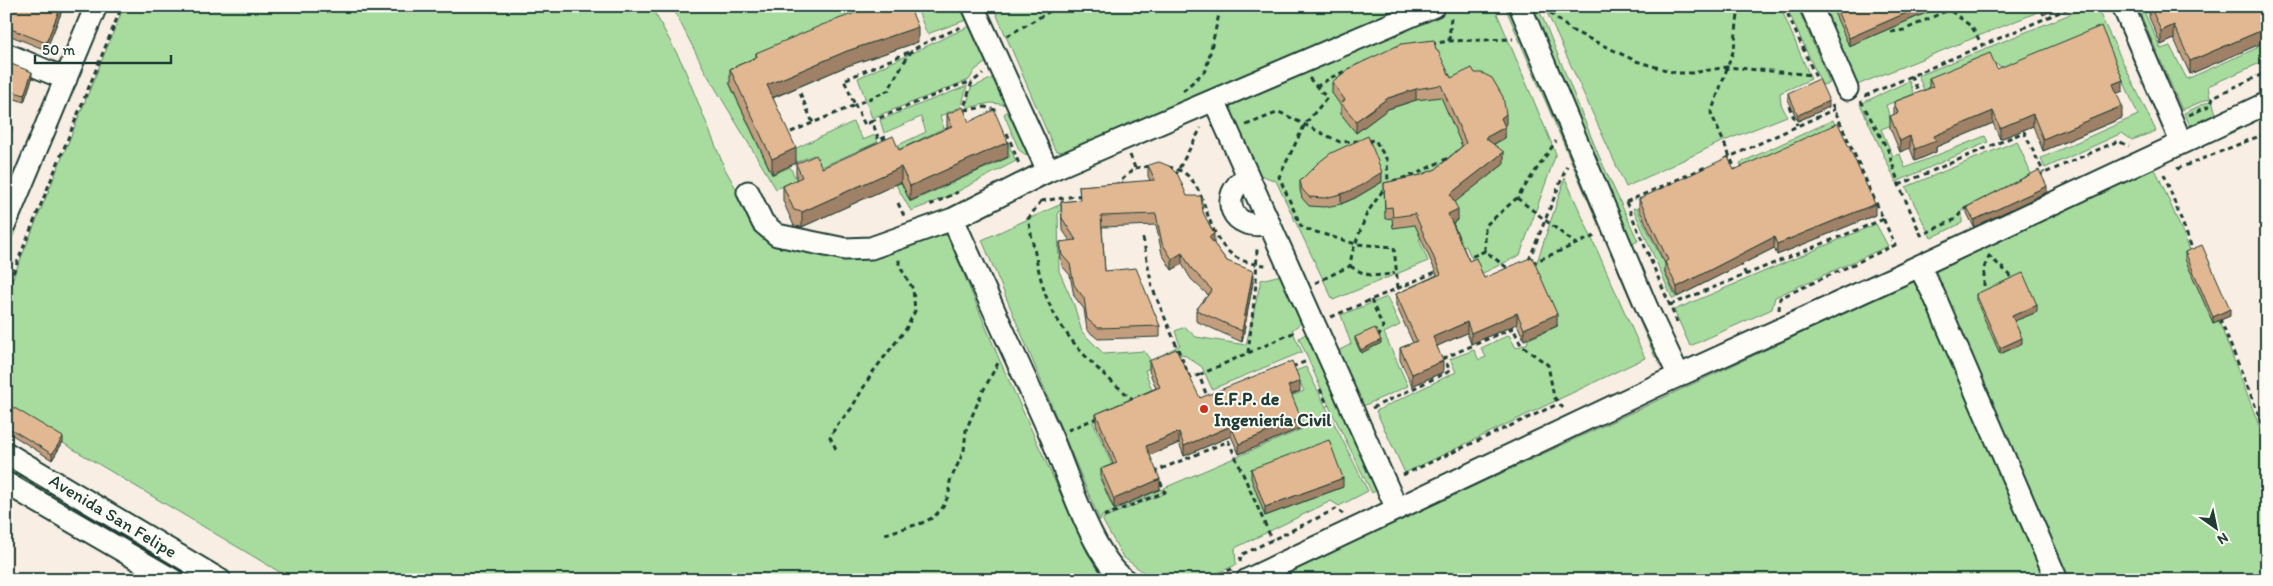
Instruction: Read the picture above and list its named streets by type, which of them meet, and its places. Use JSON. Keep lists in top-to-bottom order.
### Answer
{
  "streets": {
    "street": ["Avenida San Felipe"]
  },
  "places": ["E.F.P. de Ingeniería Civil"],
  "scale_bar": "50 m",
  "north": "bottom right"
}
